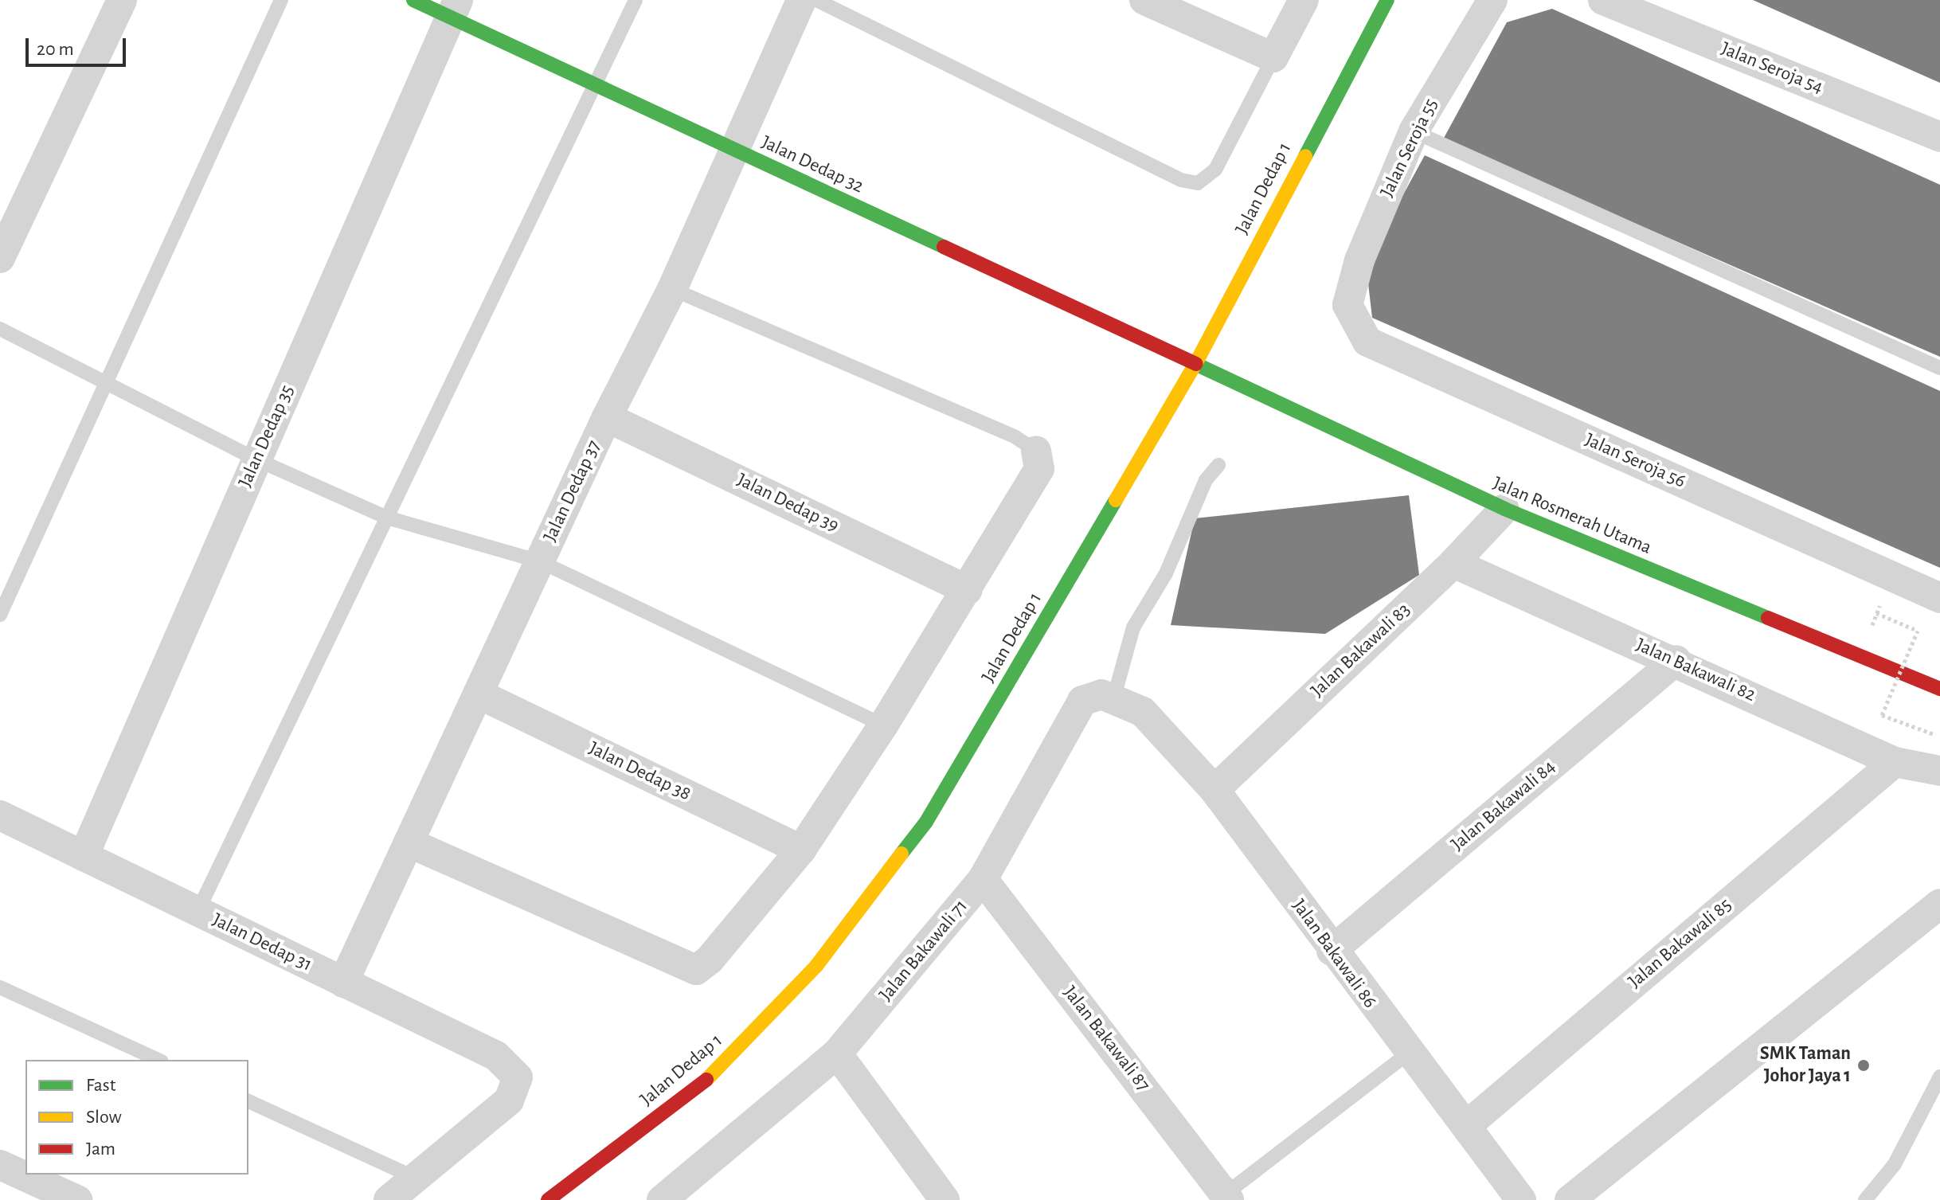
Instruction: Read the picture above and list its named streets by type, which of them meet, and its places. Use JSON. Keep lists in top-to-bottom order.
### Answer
{
  "streets": {
    "main road": ["Jalan Dedap 32", "Jalan Dedap 1", "Jalan Rosmerah Utama"],
    "street": [
      "Jalan Seroja 54",
      "Jalan Seroja 55",
      "Jalan Dedap 35",
      "Jalan Seroja 56",
      "Jalan Dedap 37",
      "Jalan Dedap 39",
      "Jalan Bakawali 83",
      "Jalan Bakawali 82",
      "Jalan Dedap 38",
      "Jalan Bakawali 84",
      "Jalan Dedap 31",
      "Jalan Bakawali 85",
      "Jalan Bakawali 71",
      "Jalan Bakawali 86",
      "Jalan Bakawali 87"
    ]
  },
  "crossings": [
    ["Jalan Seroja 55", "Jalan Seroja 56"],
    ["Jalan Dedap 32", "Jalan Dedap 1"],
    ["Jalan Dedap 32", "Jalan Dedap 35"],
    ["Jalan Dedap 32", "Jalan Dedap 37"],
    ["Jalan Dedap 32", "Jalan Rosmerah Utama"],
    ["Jalan Dedap 1", "Jalan Rosmerah Utama"],
    ["Jalan Dedap 35", "Jalan Dedap 31"],
    ["Jalan Dedap 37", "Jalan Dedap 39"],
    ["Jalan Dedap 37", "Jalan Dedap 38"],
    ["Jalan Dedap 37", "Jalan Dedap 31"],
    ["Jalan Rosmerah Utama", "Jalan Bakawali 83"],
    ["Jalan Bakawali 83", "Jalan Bakawali 82"],
    ["Jalan Bakawali 83", "Jalan Bakawali 86"],
    ["Jalan Bakawali 82", "Jalan Bakawali 84"],
    ["Jalan Bakawali 82", "Jalan Bakawali 85"],
    ["Jalan Bakawali 84", "Jalan Bakawali 86"],
    ["Jalan Bakawali 85", "Jalan Bakawali 86"],
    ["Jalan Bakawali 71", "Jalan Bakawali 86"],
    ["Jalan Bakawali 71", "Jalan Bakawali 87"]
  ],
  "places": ["SMK Taman Johor Jaya 1"],
  "legend": ["Fast", "Slow", "Jam"],
  "scale_bar": "20 m"
}
